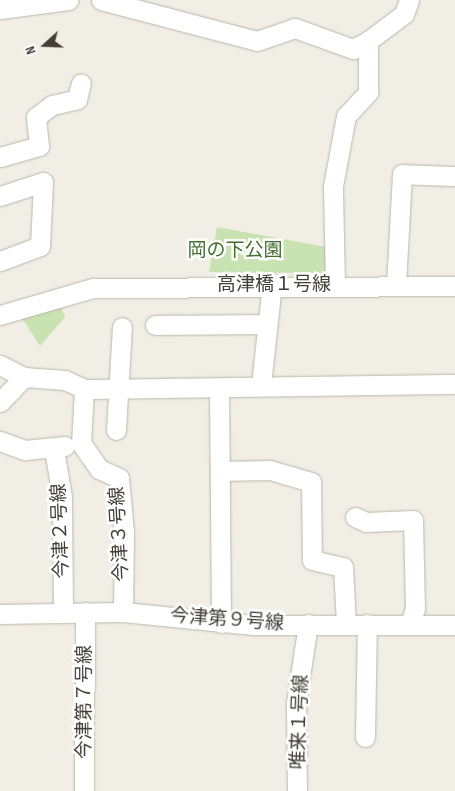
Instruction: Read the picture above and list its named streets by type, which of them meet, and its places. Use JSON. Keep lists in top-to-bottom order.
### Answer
{
  "streets": {
    "street": [
      "高津橋１号線",
      "今津２号線",
      "今津３号線",
      "今津第９号線",
      "今津第７号線",
      "唯来１号線"
    ]
  },
  "crossings": [
    ["今津２号線", "今津第９号線"],
    ["今津３号線", "今津第９号線"],
    ["今津第９号線", "今津第７号線"],
    ["今津第９号線", "唯来１号線"]
  ],
  "parks": ["岡の下公園"],
  "north": "left"
}
